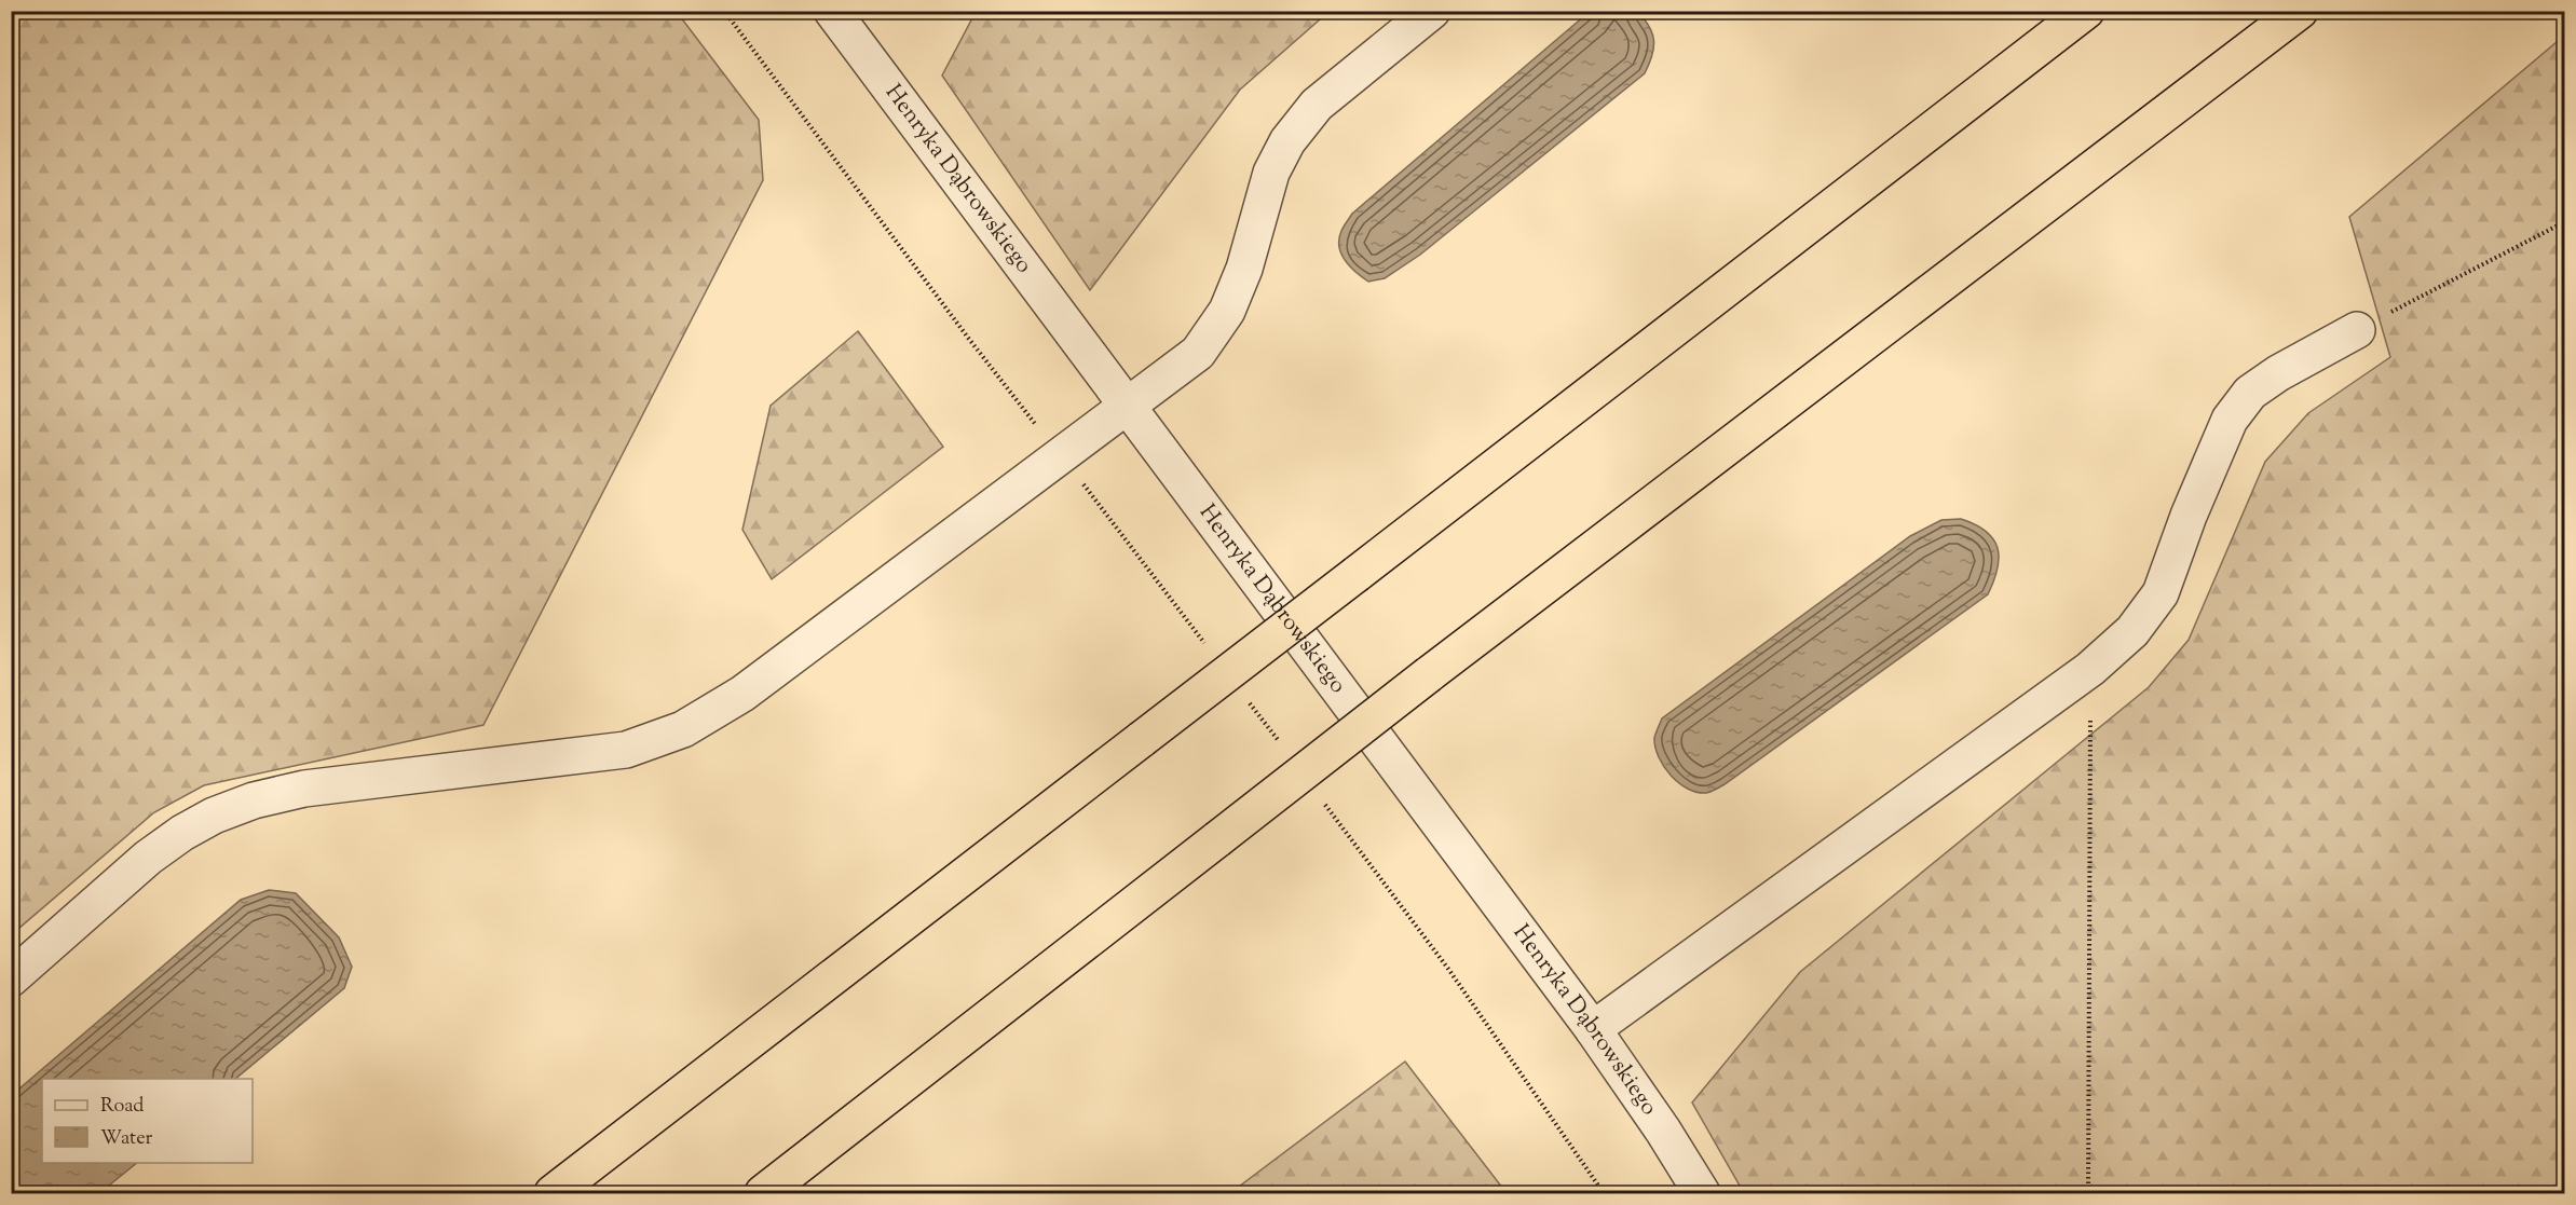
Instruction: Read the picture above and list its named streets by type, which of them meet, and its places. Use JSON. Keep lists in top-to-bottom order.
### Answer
{
  "streets": {
    "street": ["Henryka Dąbrowskiego"]
  },
  "legend": ["Road", "Water"]
}
